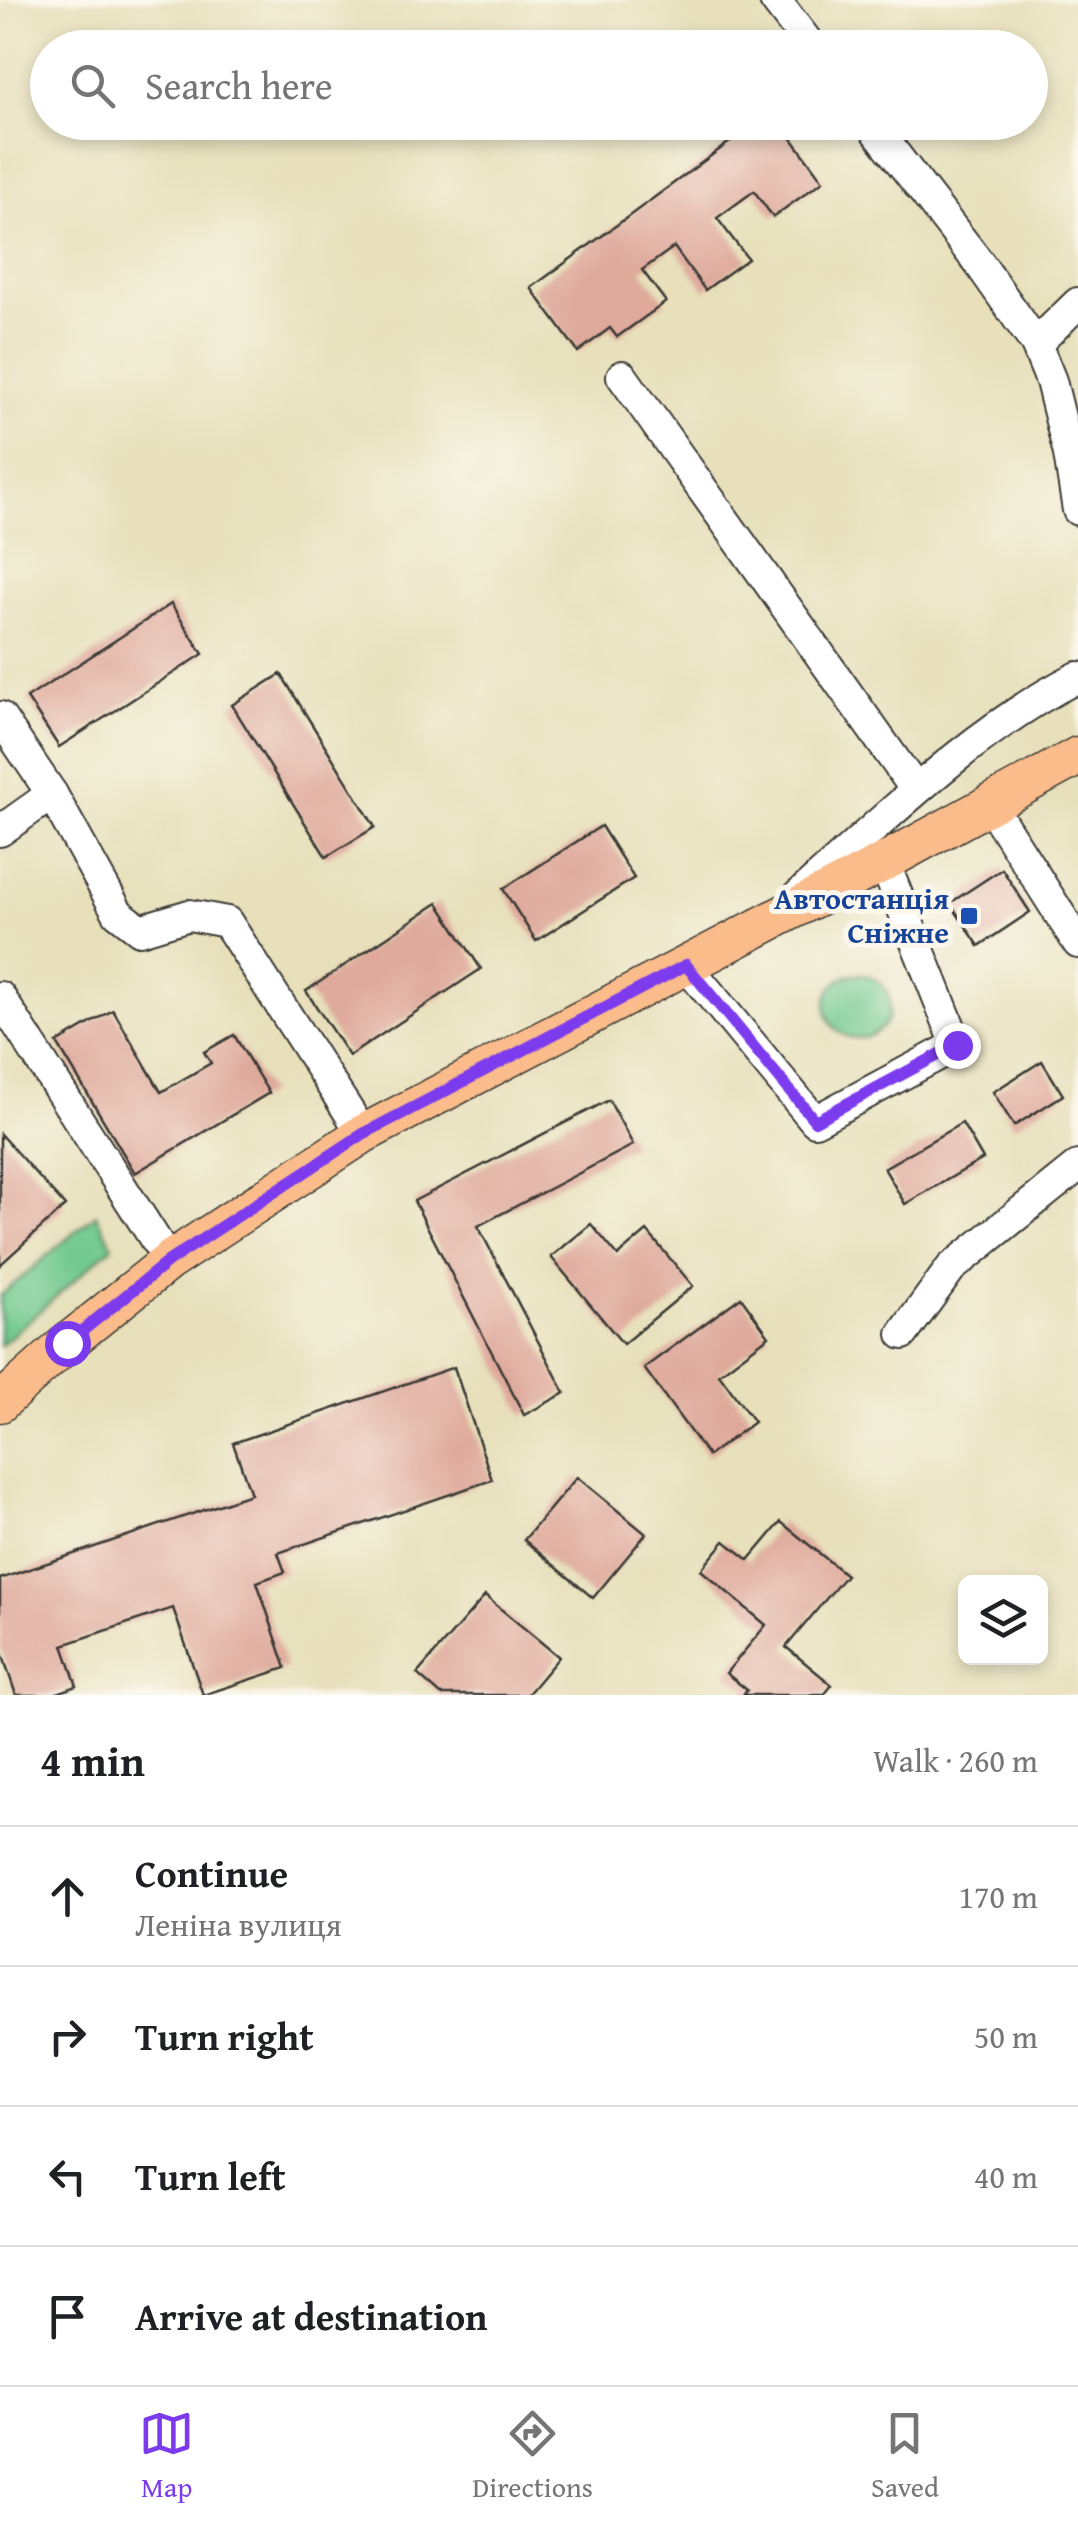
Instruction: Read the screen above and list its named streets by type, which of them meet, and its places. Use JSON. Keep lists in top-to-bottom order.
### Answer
{
  "places": {
    "transit": ["Автостанція Сніжне"]
  },
  "page": {
    "search": "Search here",
    "heading": ["4 min", "Walk · 260 m"],
    "list": [
      ["Continue", "Леніна вулиця", "170 m"],
      ["Turn right", "50 m"],
      ["Turn left", "40 m"],
      "Arrive at destination"
    ],
    "nav": ["Map", "Directions", "Saved"]
  }
}
